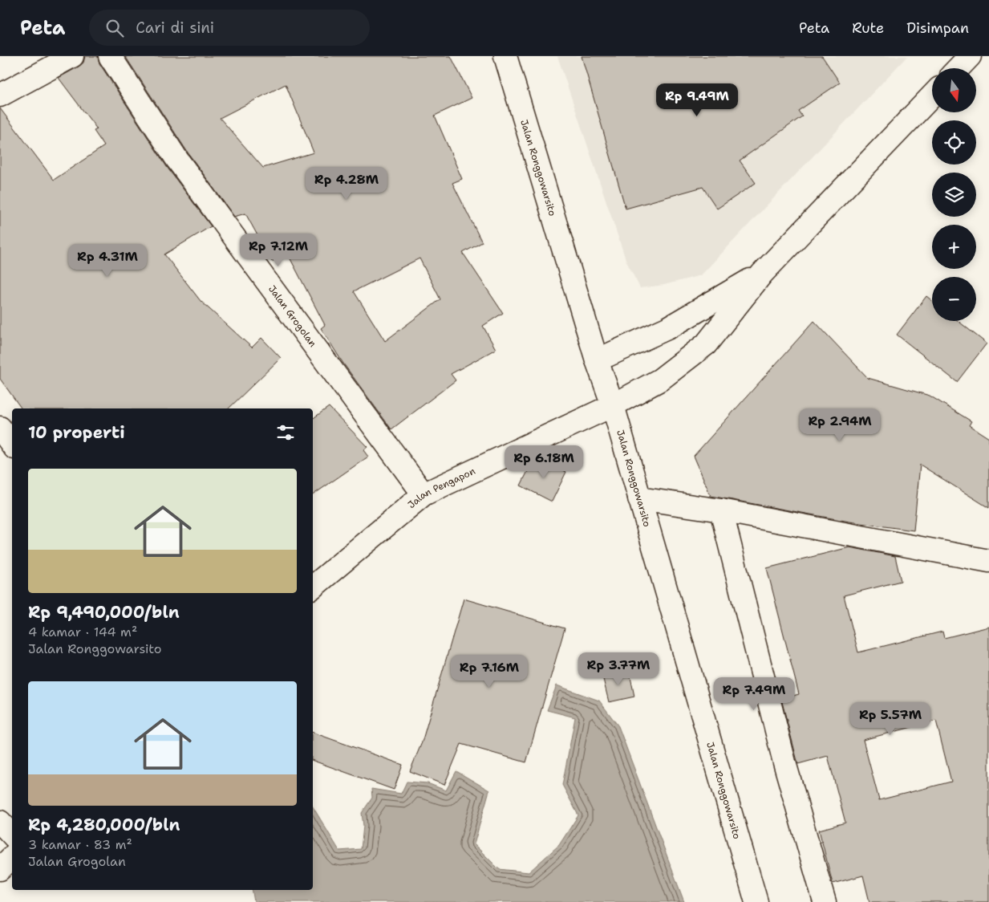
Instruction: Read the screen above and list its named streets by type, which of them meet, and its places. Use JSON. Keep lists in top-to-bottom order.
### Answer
{
  "streets": {
    "main road": ["Jalan Ronggowarsito", "Jalan Grogolan", "Jalan Pengapon"]
  },
  "crossings": [
    ["Jalan Ronggowarsito", "Jalan Pengapon"],
    ["Jalan Grogolan", "Jalan Pengapon"]
  ],
  "north": "bottom",
  "page": {
    "header": "Peta",
    "search": "Cari di sini",
    "nav": ["Peta", "Rute", "Disimpan"],
    "map_buttons": ["+", "−"],
    "price": [
      "Rp 9.49M",
      "Rp 4.28M",
      "Rp 7.12M",
      "Rp 4.31M",
      "Rp 2.94M",
      "Rp 6.18M",
      "Rp 3.77M",
      "Rp 7.16M",
      "Rp 7.49M",
      "Rp 5.57M"
    ],
    "heading": "10 properti",
    "list": [
      {
        "name": "Rp 9,490,000/bln",
        "note": "4 kamar · 144 m² · Jalan Ronggowarsito"
      },
      {
        "name": "Rp 4,280,000/bln",
        "note": "3 kamar · 83 m² · Jalan Grogolan"
      }
    ]
  }
}
